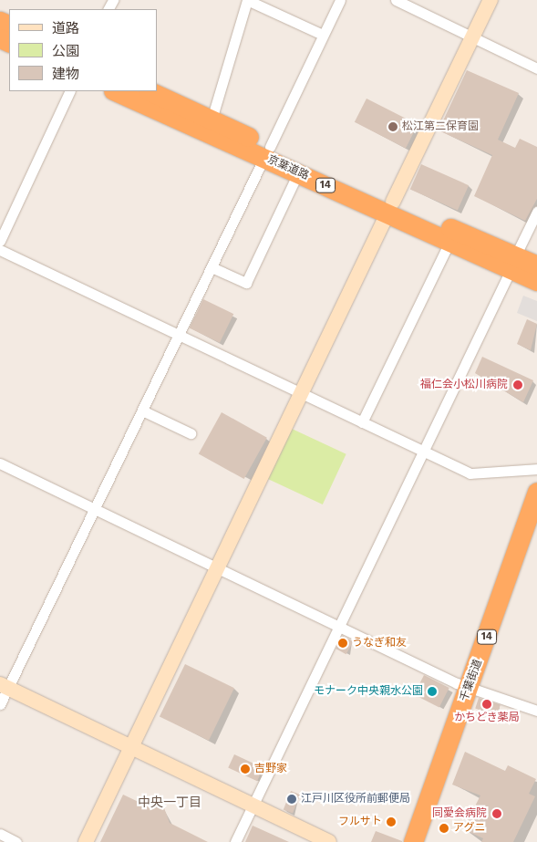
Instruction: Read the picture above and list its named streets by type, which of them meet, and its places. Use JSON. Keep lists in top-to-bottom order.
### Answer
{
  "streets": {
    "highway": ["京葉道路", "14", "千葉街道"]
  },
  "districts": ["中央一丁目"],
  "places": [
    "松江第二保育園",
    "福仁会小松川病院",
    "うなぎ和友",
    "モナーク中央親水公園",
    "かちどき薬局",
    "吉野家",
    "江戸川区役所前郵便局",
    "同愛会病院",
    "フルサト",
    "アグニ"
  ],
  "legend": ["道路", "公園", "建物"]
}
